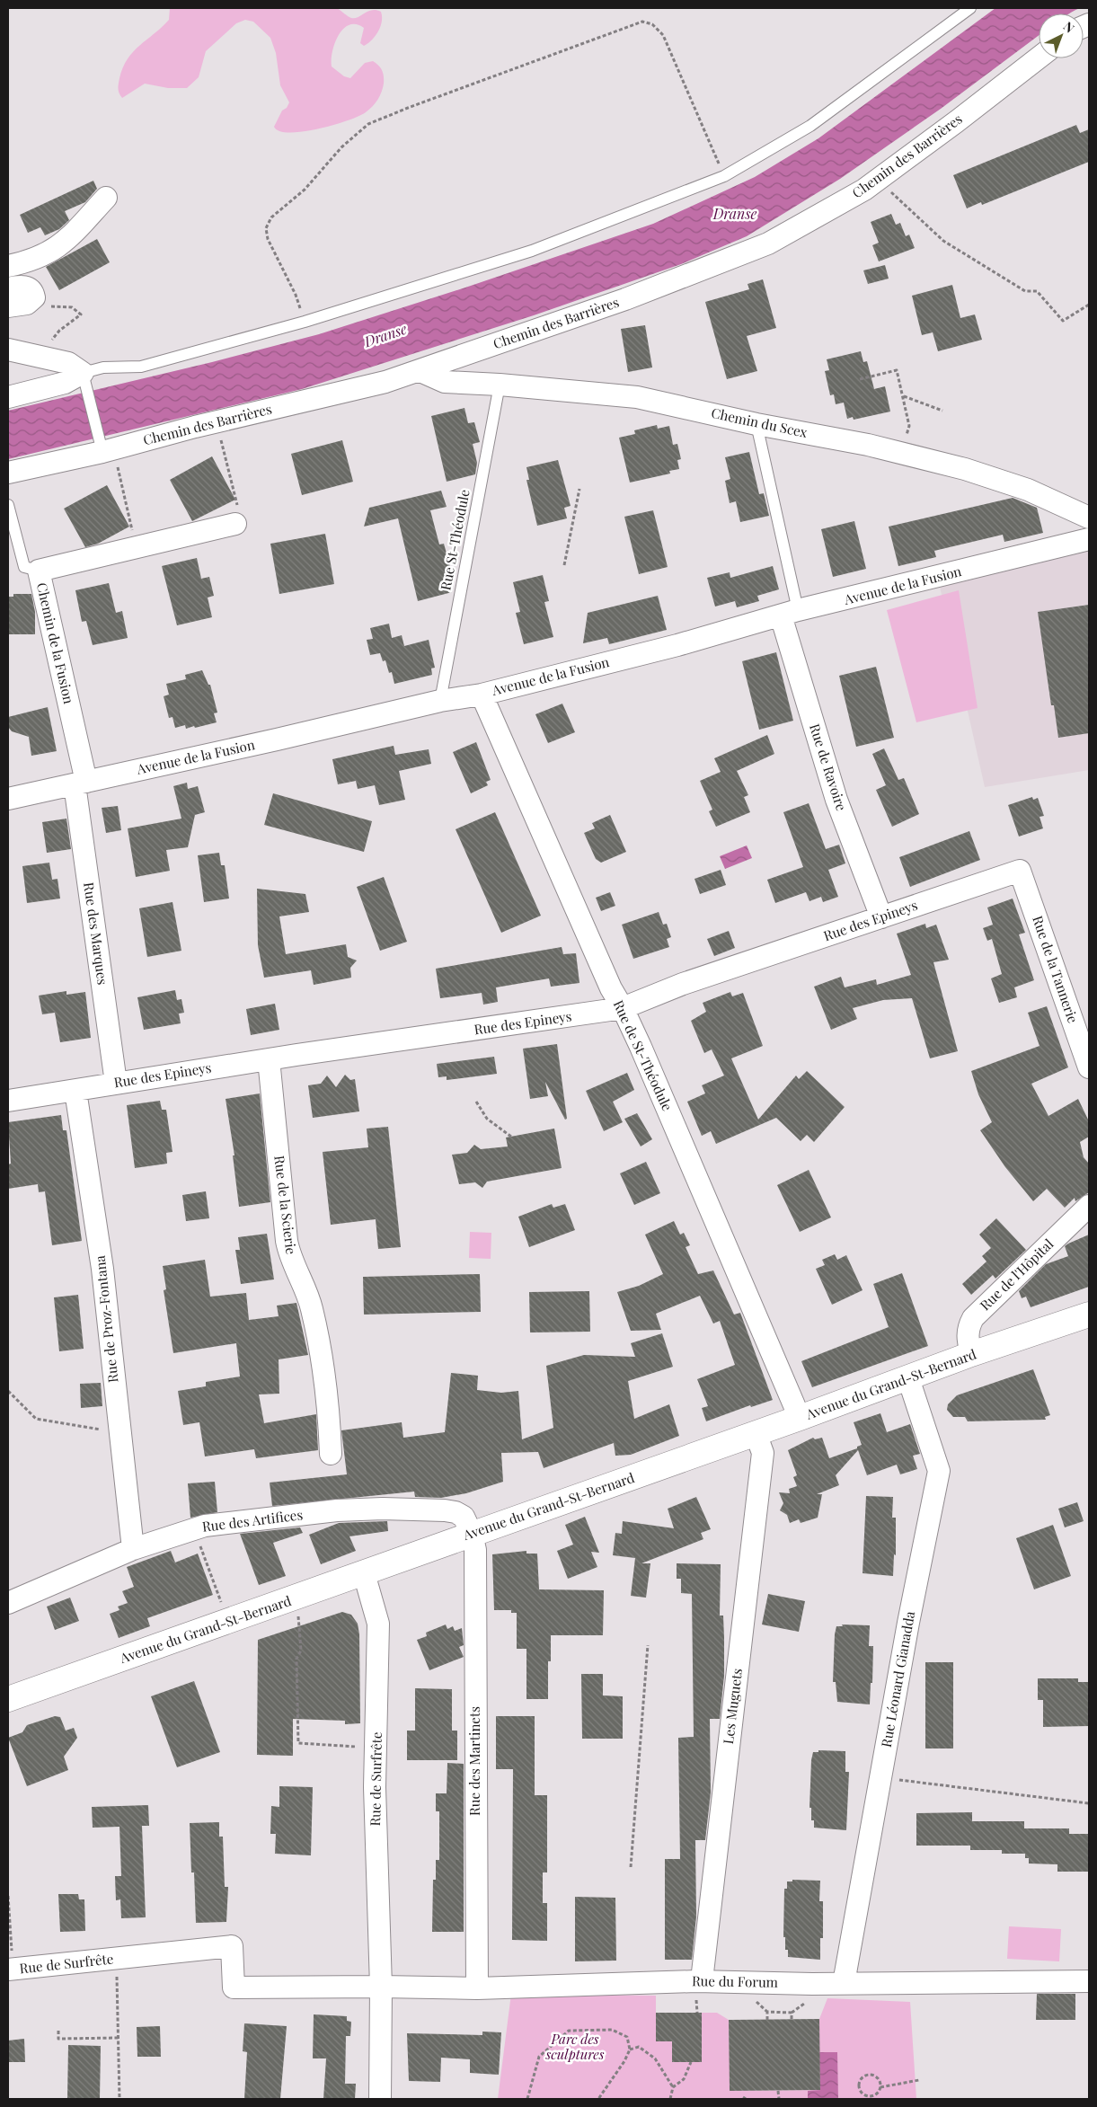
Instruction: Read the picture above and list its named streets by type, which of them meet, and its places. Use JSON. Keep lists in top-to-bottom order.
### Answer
{
  "streets": {
    "street": [
      "Chemin des Barrières",
      "Chemin du Scex",
      "Avenue de la Fusion",
      "Chemin de la Fusion",
      "Rue de Ravoire",
      "Rue des Epineys",
      "Rue des Marques",
      "Rue de la Tannerie",
      "Rue de St-Théodule",
      "Rue de la Scierie",
      "Rue de l'Hôpital",
      "Rue de Proz-Fontana",
      "Avenue du Grand-St-Bernard",
      "Rue des Artifices",
      "Rue Léonard Gianadda",
      "Les Muguets",
      "Rue des Martinets",
      "Rue de Surfrête",
      "Rue du Forum"
    ],
    "lane": ["Rue St-Théodule"]
  },
  "crossings": [
    ["Chemin des Barrières", "Chemin du Scex"],
    ["Chemin du Scex", "Rue St-Théodule"],
    ["Rue St-Théodule", "Avenue de la Fusion"],
    ["Avenue de la Fusion", "Chemin de la Fusion"],
    ["Avenue de la Fusion", "Rue de Ravoire"],
    ["Avenue de la Fusion", "Rue des Marques"],
    ["Avenue de la Fusion", "Rue de St-Théodule"],
    ["Chemin de la Fusion", "Rue des Marques"],
    ["Rue de Ravoire", "Rue des Epineys"],
    ["Rue des Epineys", "Rue des Marques"],
    ["Rue des Epineys", "Rue de la Tannerie"],
    ["Rue des Epineys", "Rue de St-Théodule"],
    ["Rue des Epineys", "Rue de la Scierie"],
    ["Rue des Epineys", "Rue de Proz-Fontana"],
    ["Rue de St-Théodule", "Avenue du Grand-St-Bernard"],
    ["Rue de l'Hôpital", "Avenue du Grand-St-Bernard"],
    ["Rue de Proz-Fontana", "Rue des Artifices"],
    ["Avenue du Grand-St-Bernard", "Rue des Artifices"],
    ["Avenue du Grand-St-Bernard", "Rue Léonard Gianadda"],
    ["Avenue du Grand-St-Bernard", "Les Muguets"],
    ["Avenue du Grand-St-Bernard", "Rue des Martinets"],
    ["Avenue du Grand-St-Bernard", "Rue de Surfrête"],
    ["Rue des Artifices", "Rue des Martinets"],
    ["Rue Léonard Gianadda", "Rue du Forum"],
    ["Les Muguets", "Rue du Forum"],
    ["Rue des Martinets", "Rue du Forum"],
    ["Rue de Surfrête", "Rue du Forum"]
  ],
  "water": ["Dranse"],
  "parks": ["Parc des sculptures"],
  "north": "top right"
}
